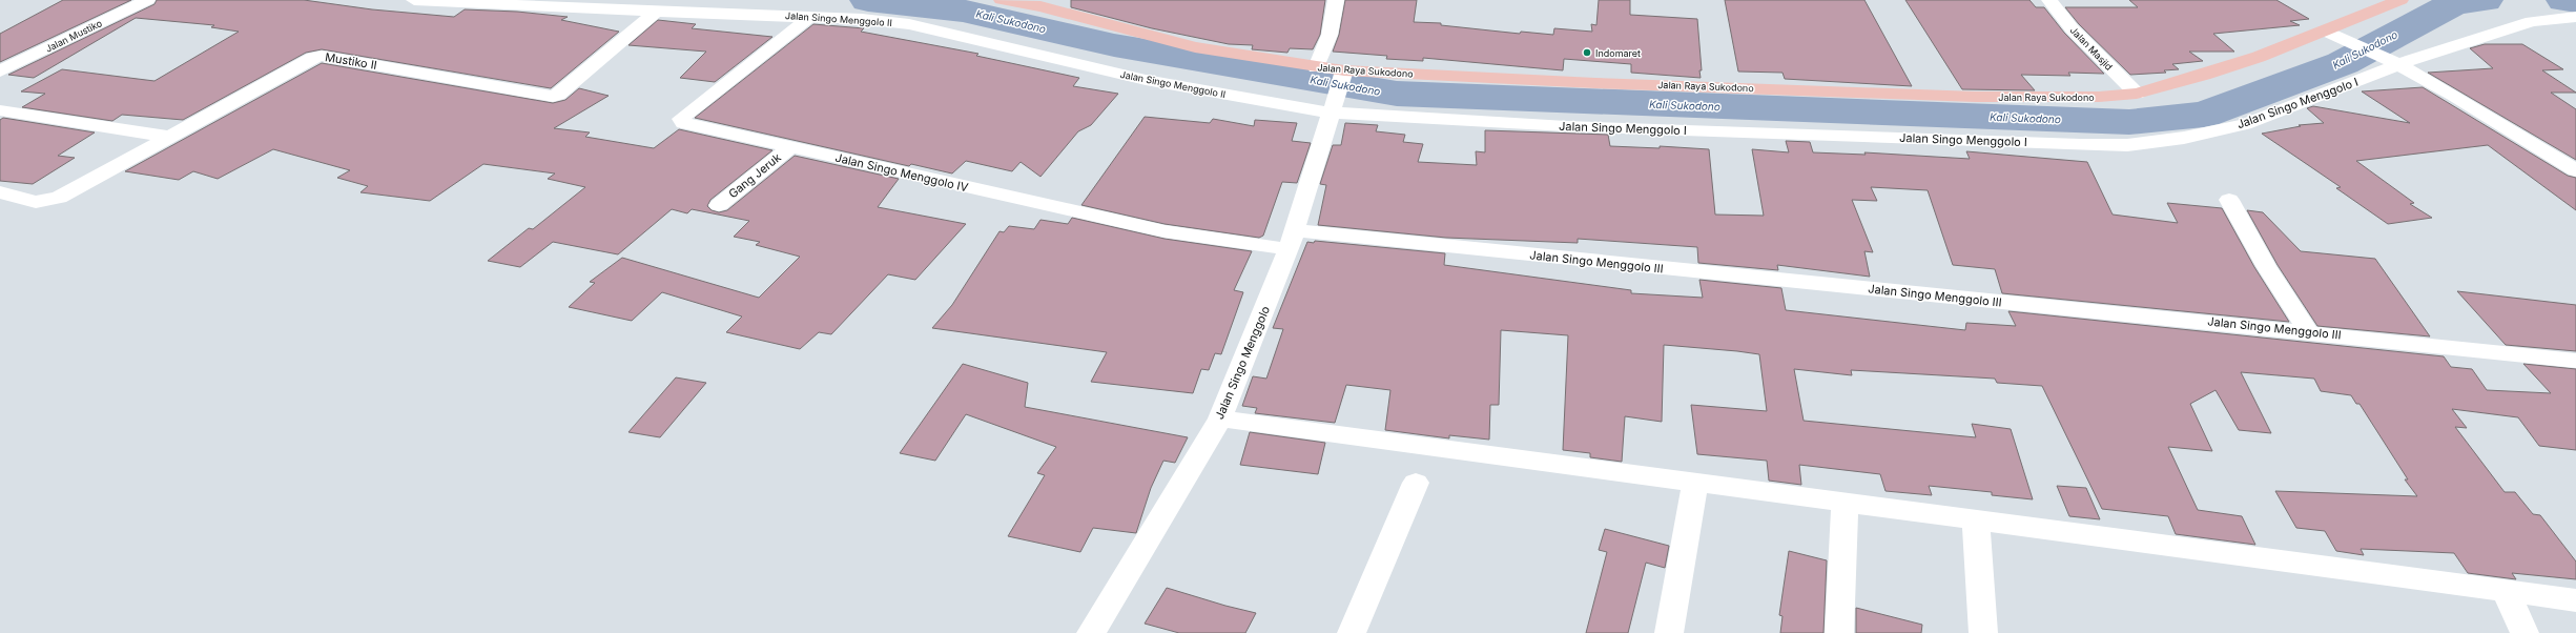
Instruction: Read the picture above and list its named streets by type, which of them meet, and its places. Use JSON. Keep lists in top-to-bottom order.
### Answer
{
  "streets": {
    "main road": ["Jalan Raya Sukodono"],
    "street": [
      "Jalan Singo Menggolo II",
      "Jalan Mustiko",
      "Jalan Masjid",
      "Mustiko II",
      "Jalan Singo Menggolo I",
      "Jalan Singo Menggolo IV",
      "Gang Jeruk",
      "Jalan Singo Menggolo III",
      "Jalan Singo Menggolo"
    ]
  },
  "crossings": [
    ["Jalan Singo Menggolo II", "Mustiko II"],
    ["Jalan Singo Menggolo II", "Jalan Singo Menggolo I"],
    ["Jalan Singo Menggolo II", "Jalan Singo Menggolo IV"],
    ["Jalan Singo Menggolo II", "Jalan Singo Menggolo"],
    ["Jalan Masjid", "Jalan Raya Sukodono"],
    ["Jalan Raya Sukodono", "Jalan Singo Menggolo"],
    ["Jalan Singo Menggolo I", "Jalan Singo Menggolo"],
    ["Jalan Singo Menggolo IV", "Gang Jeruk"],
    ["Jalan Singo Menggolo IV", "Jalan Singo Menggolo III"],
    ["Jalan Singo Menggolo IV", "Jalan Singo Menggolo"],
    ["Jalan Singo Menggolo III", "Jalan Singo Menggolo"]
  ],
  "water": ["Kali Sukodono"],
  "places": ["Indomaret"]
}
